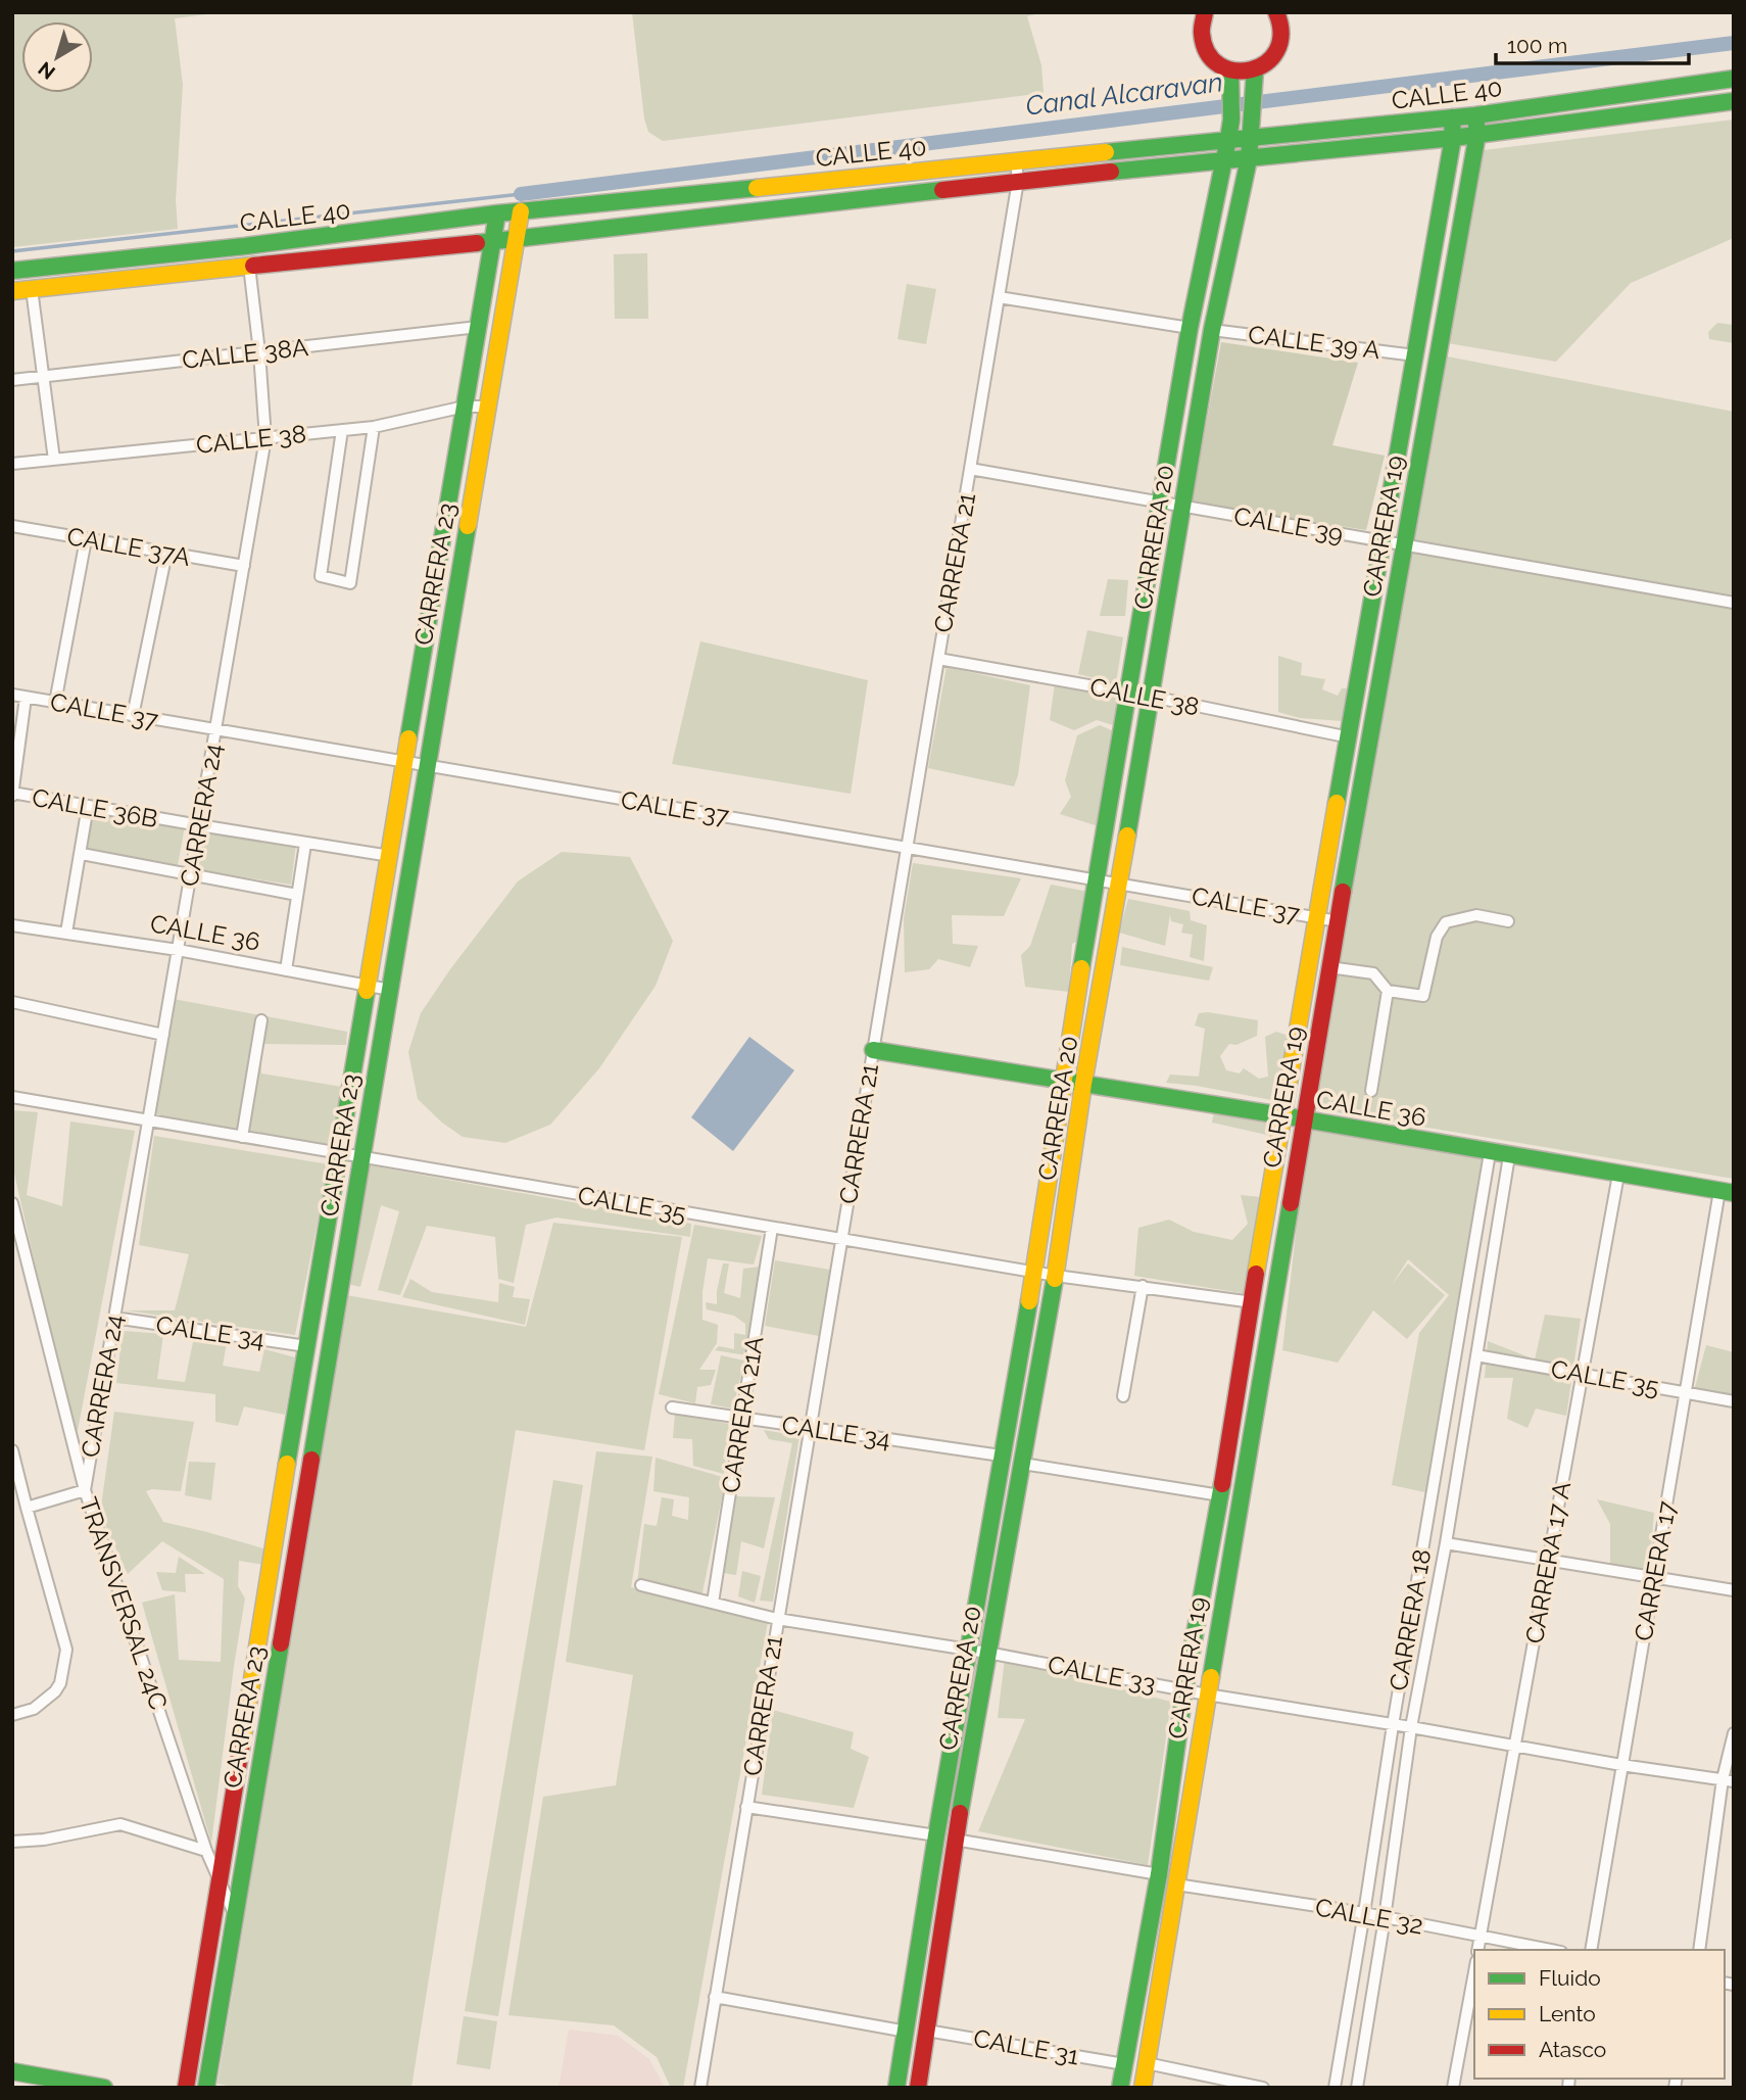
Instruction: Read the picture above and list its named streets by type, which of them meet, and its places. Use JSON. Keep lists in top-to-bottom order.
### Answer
{
  "streets": {
    "main road": [
      "CALLE 40",
      "CARRERA 19",
      "CARRERA 20",
      "CARRERA 23",
      "CALLE 36"
    ],
    "street": [
      "CALLE 39 A",
      "CALLE 38A",
      "CALLE 38",
      "CALLE 39",
      "CALLE 37A",
      "CARRERA 21",
      "CALLE 37",
      "CALLE 36B",
      "CARRERA 24",
      "CALLE 35",
      "CALLE 34",
      "CARRERA 21A",
      "CARRERA 17 A",
      "CARRERA 17",
      "TRANSVERSAL 24C",
      "CARRERA 18",
      "CALLE 33",
      "CALLE 32",
      "CALLE 31"
    ]
  },
  "crossings": [
    ["CALLE 40", "CARRERA 19"],
    ["CALLE 40", "CARRERA 20"],
    ["CALLE 40", "CARRERA 21"],
    ["CALLE 40", "CARRERA 23"],
    ["CALLE 40", "CARRERA 24"],
    ["CALLE 39 A", "CARRERA 19"],
    ["CALLE 39 A", "CARRERA 20"],
    ["CALLE 38A", "CARRERA 23"],
    ["CALLE 38A", "CARRERA 24"],
    ["CALLE 38", "CARRERA 19"],
    ["CALLE 38", "CARRERA 20"],
    ["CALLE 38", "CARRERA 21"],
    ["CALLE 38", "CARRERA 23"],
    ["CALLE 38", "CARRERA 24"],
    ["CALLE 39", "CARRERA 19"],
    ["CALLE 39", "CARRERA 20"],
    ["CALLE 39", "CARRERA 21"],
    ["CARRERA 19", "CALLE 37"],
    ["CARRERA 19", "CALLE 36"],
    ["CARRERA 19", "CALLE 35"],
    ["CARRERA 19", "CALLE 33"],
    ["CARRERA 19", "CALLE 32"],
    ["CARRERA 19", "CALLE 31"],
    ["CARRERA 20", "CALLE 37"],
    ["CARRERA 20", "CALLE 36"],
    ["CARRERA 20", "CALLE 35"],
    ["CARRERA 20", "CALLE 34"],
    ["CARRERA 20", "CALLE 33"],
    ["CARRERA 20", "CALLE 31"],
    ["CALLE 37A", "CARRERA 24"],
    ["CARRERA 21", "CALLE 37"],
    ["CARRERA 21", "CALLE 36"],
    ["CARRERA 21", "CALLE 35"],
    ["CARRERA 21", "CALLE 34"],
    ["CARRERA 21", "CALLE 33"],
    ["CARRERA 23", "CALLE 37"],
    ["CARRERA 23", "CALLE 36B"],
    ["CARRERA 23", "CALLE 36"],
    ["CARRERA 23", "CALLE 35"],
    ["CARRERA 23", "CALLE 34"],
    ["CARRERA 23", "TRANSVERSAL 24C"],
    ["CALLE 37", "CARRERA 24"],
    ["CALLE 36B", "CARRERA 24"],
    ["CARRERA 24", "CALLE 36"],
    ["CARRERA 24", "CALLE 35"],
    ["CARRERA 24", "CALLE 34"],
    ["CARRERA 24", "TRANSVERSAL 24C"],
    ["CALLE 36", "CARRERA 17 A"],
    ["CALLE 36", "CARRERA 17"],
    ["CALLE 36", "CARRERA 18"],
    ["CALLE 35", "CARRERA 21A"],
    ["CALLE 35", "CARRERA 17 A"],
    ["CALLE 35", "CARRERA 17"],
    ["CALLE 35", "CARRERA 18"],
    ["CALLE 34", "CARRERA 21A"],
    ["CARRERA 21A", "CALLE 33"],
    ["CARRERA 17 A", "CALLE 33"],
    ["CARRERA 17 A", "CALLE 32"],
    ["CARRERA 17", "CALLE 33"],
    ["CARRERA 18", "CALLE 33"],
    ["CARRERA 18", "CALLE 32"]
  ],
  "water": ["Canal Alcaravan"],
  "legend": ["Fluido", "Lento", "Atasco"],
  "scale_bar": "100 m",
  "north": "bottom left"
}
